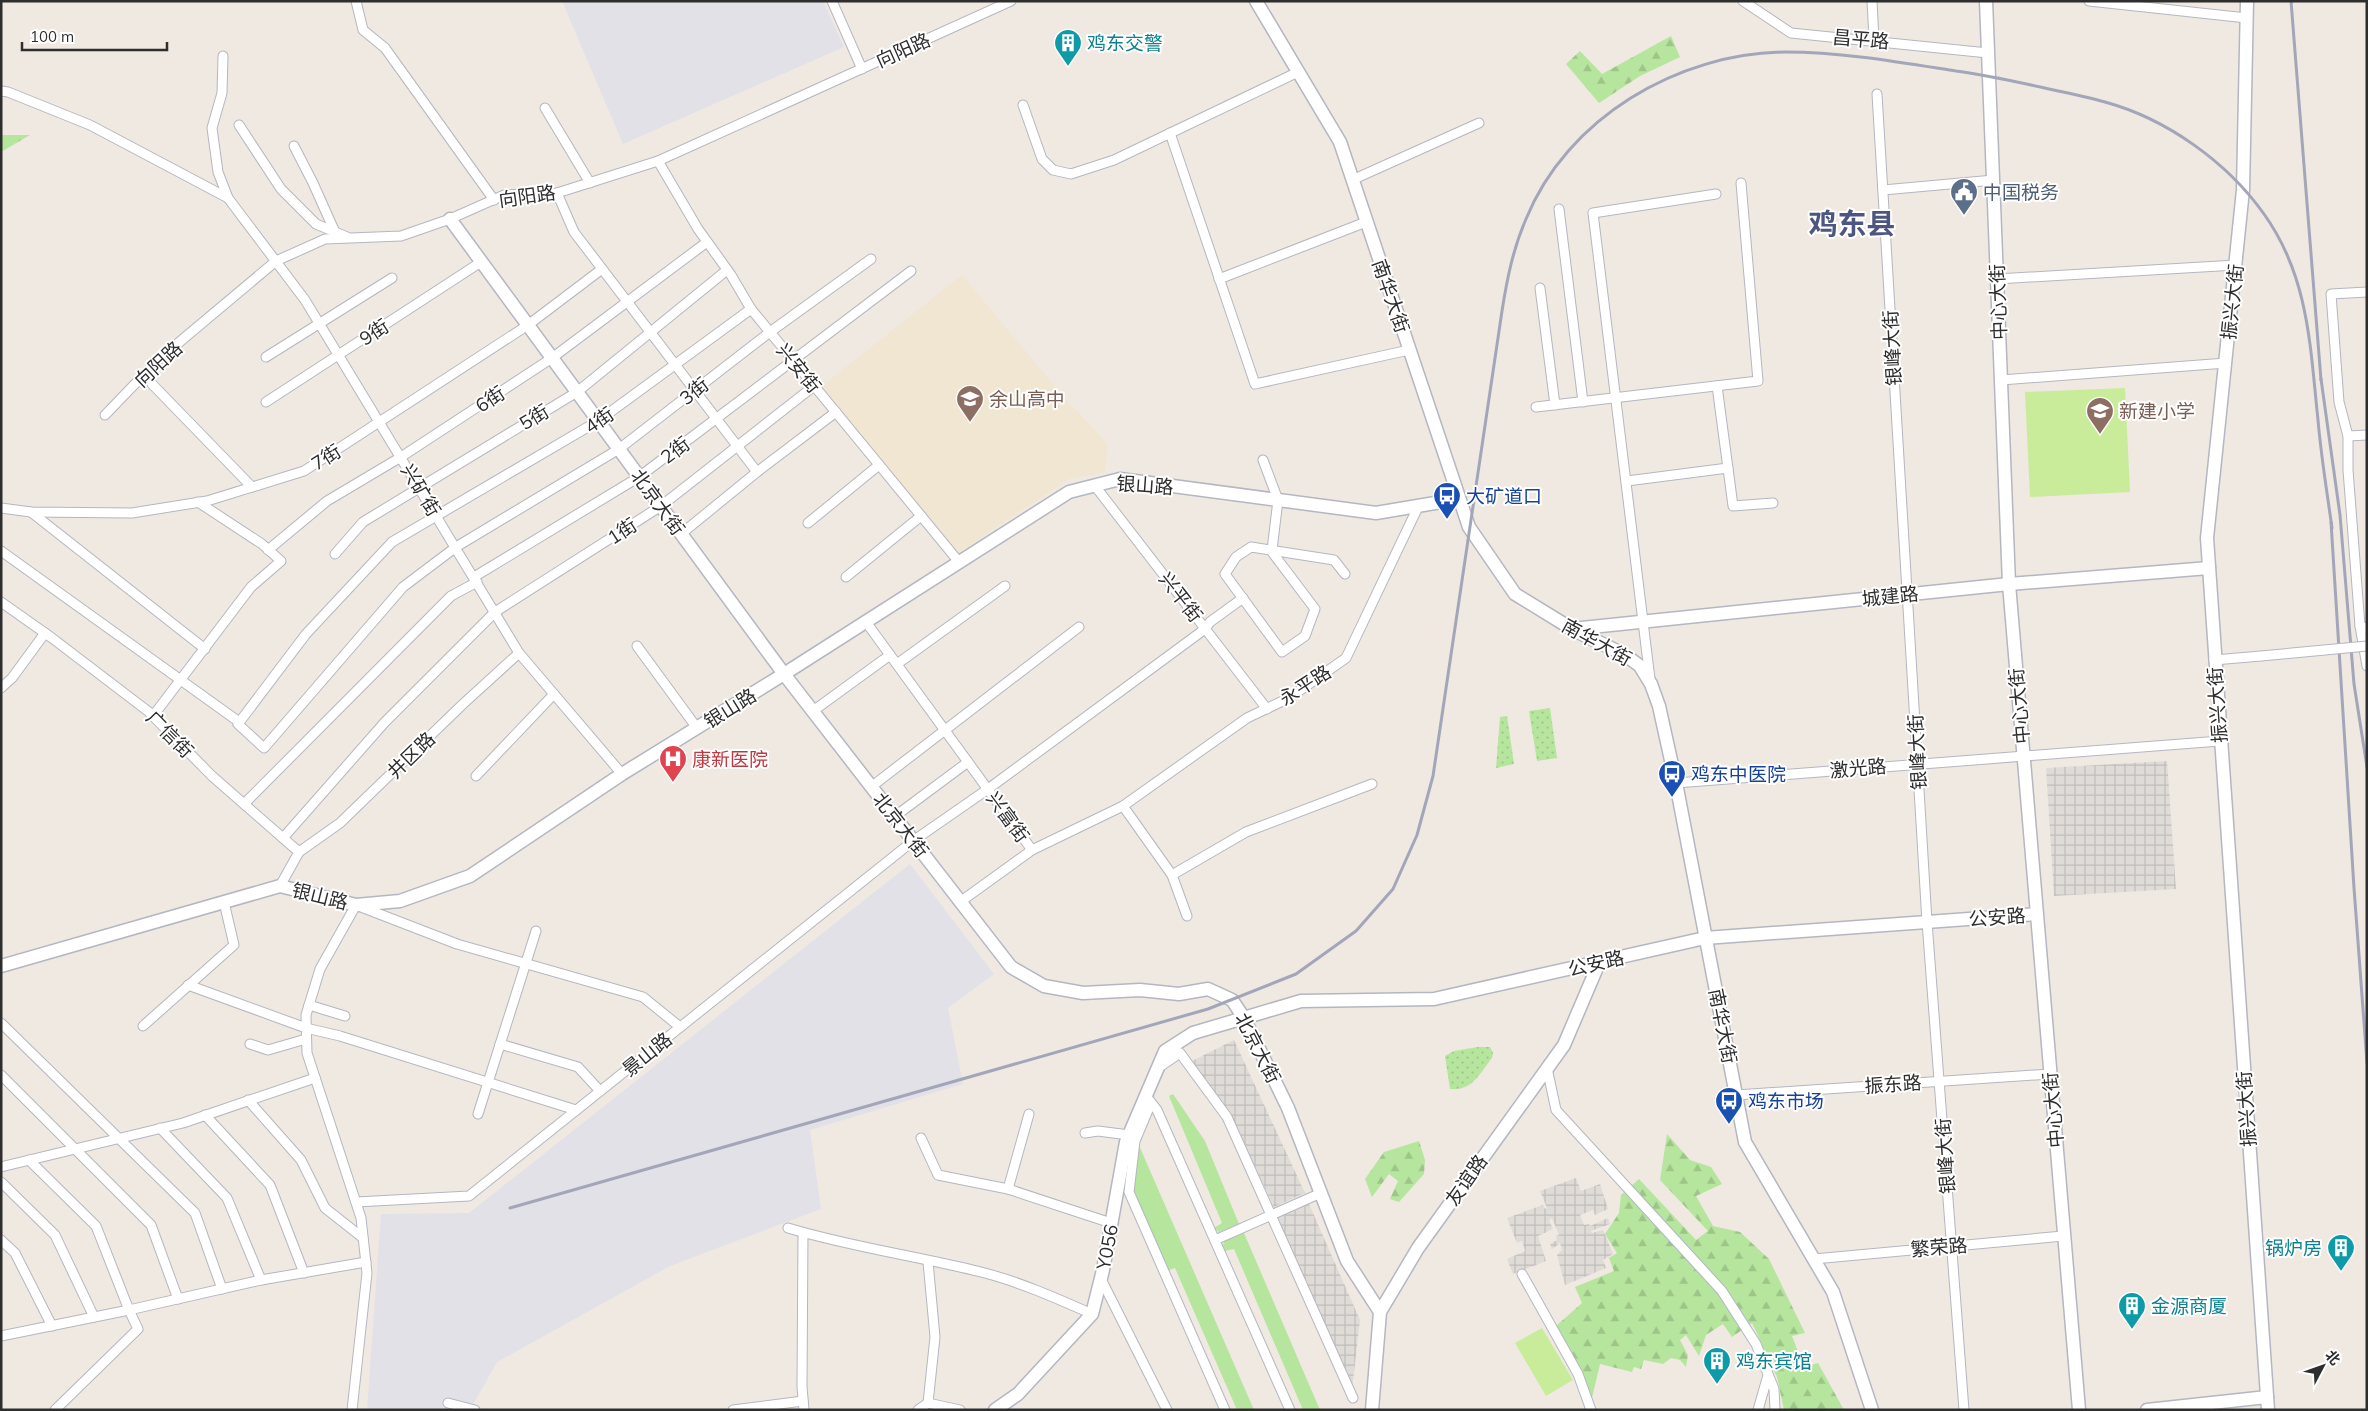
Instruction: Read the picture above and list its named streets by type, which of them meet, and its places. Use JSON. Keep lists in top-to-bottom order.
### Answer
{
  "streets": {
    "street": [
      "昌平路",
      "向阳路",
      "南华大街",
      "中心大街",
      "振兴大街",
      "9街",
      "银峰大街",
      "兴安街",
      "3街",
      "6街",
      "5街",
      "4街",
      "2街",
      "7街",
      "银山路",
      "兴矿街",
      "北京大街",
      "1街",
      "城建路",
      "兴平街",
      "永平路",
      "广信街",
      "井区路",
      "激光路",
      "兴富街",
      "公安路",
      "景山路",
      "振东路",
      "友谊路",
      "Y056",
      "繁荣路"
    ]
  },
  "crossings": [
    ["昌平路", "中心大街"],
    ["向阳路", "兴安街"],
    ["向阳路", "兴矿街"],
    ["向阳路", "北京大街"],
    ["南华大街", "银山路"],
    ["南华大街", "城建路"],
    ["南华大街", "激光路"],
    ["南华大街", "公安路"],
    ["南华大街", "振东路"],
    ["南华大街", "繁荣路"],
    ["中心大街", "城建路"],
    ["中心大街", "激光路"],
    ["中心大街", "公安路"],
    ["中心大街", "振东路"],
    ["中心大街", "繁荣路"],
    ["振兴大街", "城建路"],
    ["振兴大街", "激光路"],
    ["9街", "兴矿街"],
    ["9街", "北京大街"],
    ["银峰大街", "城建路"],
    ["银峰大街", "激光路"],
    ["银峰大街", "公安路"],
    ["银峰大街", "振东路"],
    ["银峰大街", "繁荣路"],
    ["兴安街", "3街"],
    ["兴安街", "6街"],
    ["兴安街", "5街"],
    ["兴安街", "4街"],
    ["兴安街", "2街"],
    ["兴安街", "银山路"],
    ["兴安街", "1街"],
    ["3街", "4街"],
    ["3街", "兴矿街"],
    ["3街", "北京大街"],
    ["6街", "兴矿街"],
    ["6街", "北京大街"],
    ["5街", "兴矿街"],
    ["5街", "北京大街"],
    ["4街", "兴矿街"],
    ["4街", "北京大街"],
    ["2街", "兴矿街"],
    ["2街", "北京大街"],
    ["2街", "广信街"],
    ["7街", "兴矿街"],
    ["7街", "北京大街"],
    ["银山路", "兴矿街"],
    ["银山路", "北京大街"],
    ["银山路", "兴平街"],
    ["银山路", "永平路"],
    ["银山路", "兴富街"],
    ["兴矿街", "1街"],
    ["兴矿街", "井区路"],
    ["北京大街", "1街"],
    ["北京大街", "公安路"],
    ["北京大街", "景山路"],
    ["北京大街", "友谊路"],
    ["1街", "广信街"],
    ["兴平街", "永平路"],
    ["兴平街", "景山路"],
    ["永平路", "兴富街"],
    ["广信街", "井区路"],
    ["兴富街", "景山路"],
    ["公安路", "友谊路"],
    ["公安路", "Y056"]
  ],
  "districts": ["鸡东县"],
  "places": {
    "building": [
      "鸡东交警",
      "锅炉房",
      "金源商厦",
      "鸡东宾馆"
    ],
    "public building": ["中国税务"],
    "school or university": ["余山高中", "新建小学"],
    "bus stop": ["大矿道口", "鸡东中医院", "鸡东市场"],
    "hospital": ["康新医院"]
  },
  "scale_bar": "100 m",
  "north": "top right"
}
